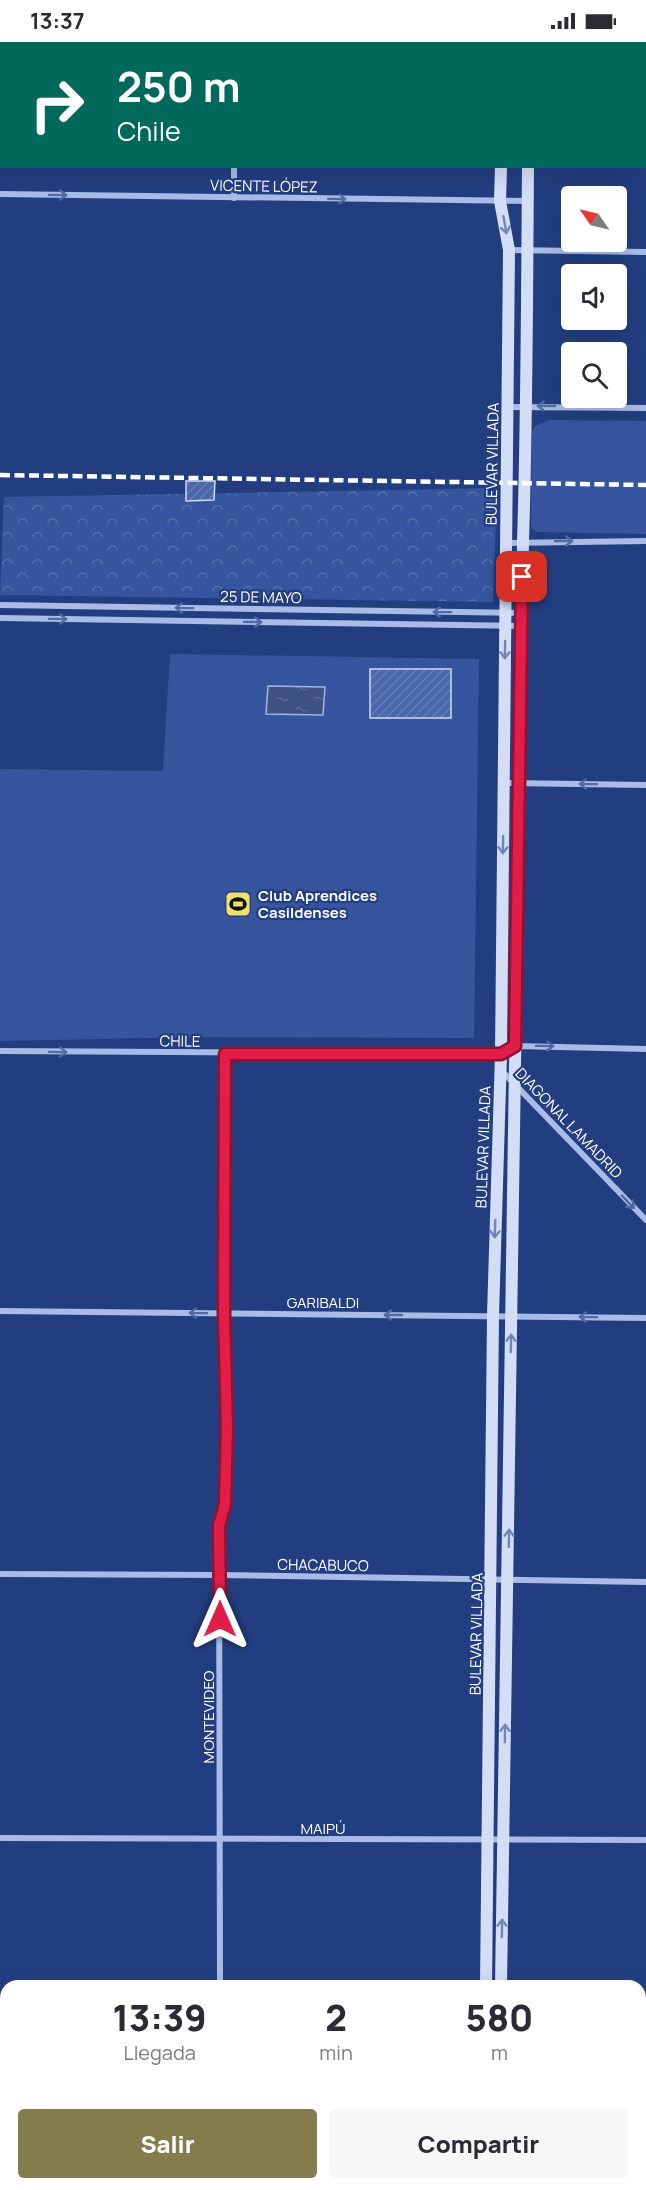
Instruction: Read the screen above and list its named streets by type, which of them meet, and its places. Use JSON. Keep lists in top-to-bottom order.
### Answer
{
  "streets": {
    "main road": ["BULEVAR VILLADA"],
    "street": [
      "VICENTE LÓPEZ",
      "25 DE MAYO",
      "CHILE",
      "DIAGONAL LAMADRID",
      "GARIBALDI",
      "CHACABUCO",
      "MONTEVIDEO",
      "MAIPÚ"
    ]
  },
  "crossings": [
    ["VICENTE LÓPEZ", "BULEVAR VILLADA"],
    ["BULEVAR VILLADA", "25 DE MAYO"],
    ["BULEVAR VILLADA", "CHILE"],
    ["BULEVAR VILLADA", "DIAGONAL LAMADRID"],
    ["BULEVAR VILLADA", "GARIBALDI"],
    ["BULEVAR VILLADA", "CHACABUCO"],
    ["BULEVAR VILLADA", "MAIPÚ"],
    ["CHILE", "MONTEVIDEO"],
    ["GARIBALDI", "MONTEVIDEO"],
    ["CHACABUCO", "MONTEVIDEO"],
    ["MONTEVIDEO", "MAIPÚ"]
  ],
  "one_way": [
    "VICENTE LÓPEZ",
    "CHILE",
    "DIAGONAL LAMADRID",
    "GARIBALDI"
  ],
  "places": {
    "sports": ["Club Aprendices Casildenses"]
  },
  "north": "top left",
  "page": {
    "status": "13:37",
    "turn": ["250 m", "Chile"],
    "eta": [
      "13:39",
      "Llegada",
      "2",
      "min",
      "580",
      "m"
    ],
    "buttons": ["Salir", "Compartir"]
  }
}
